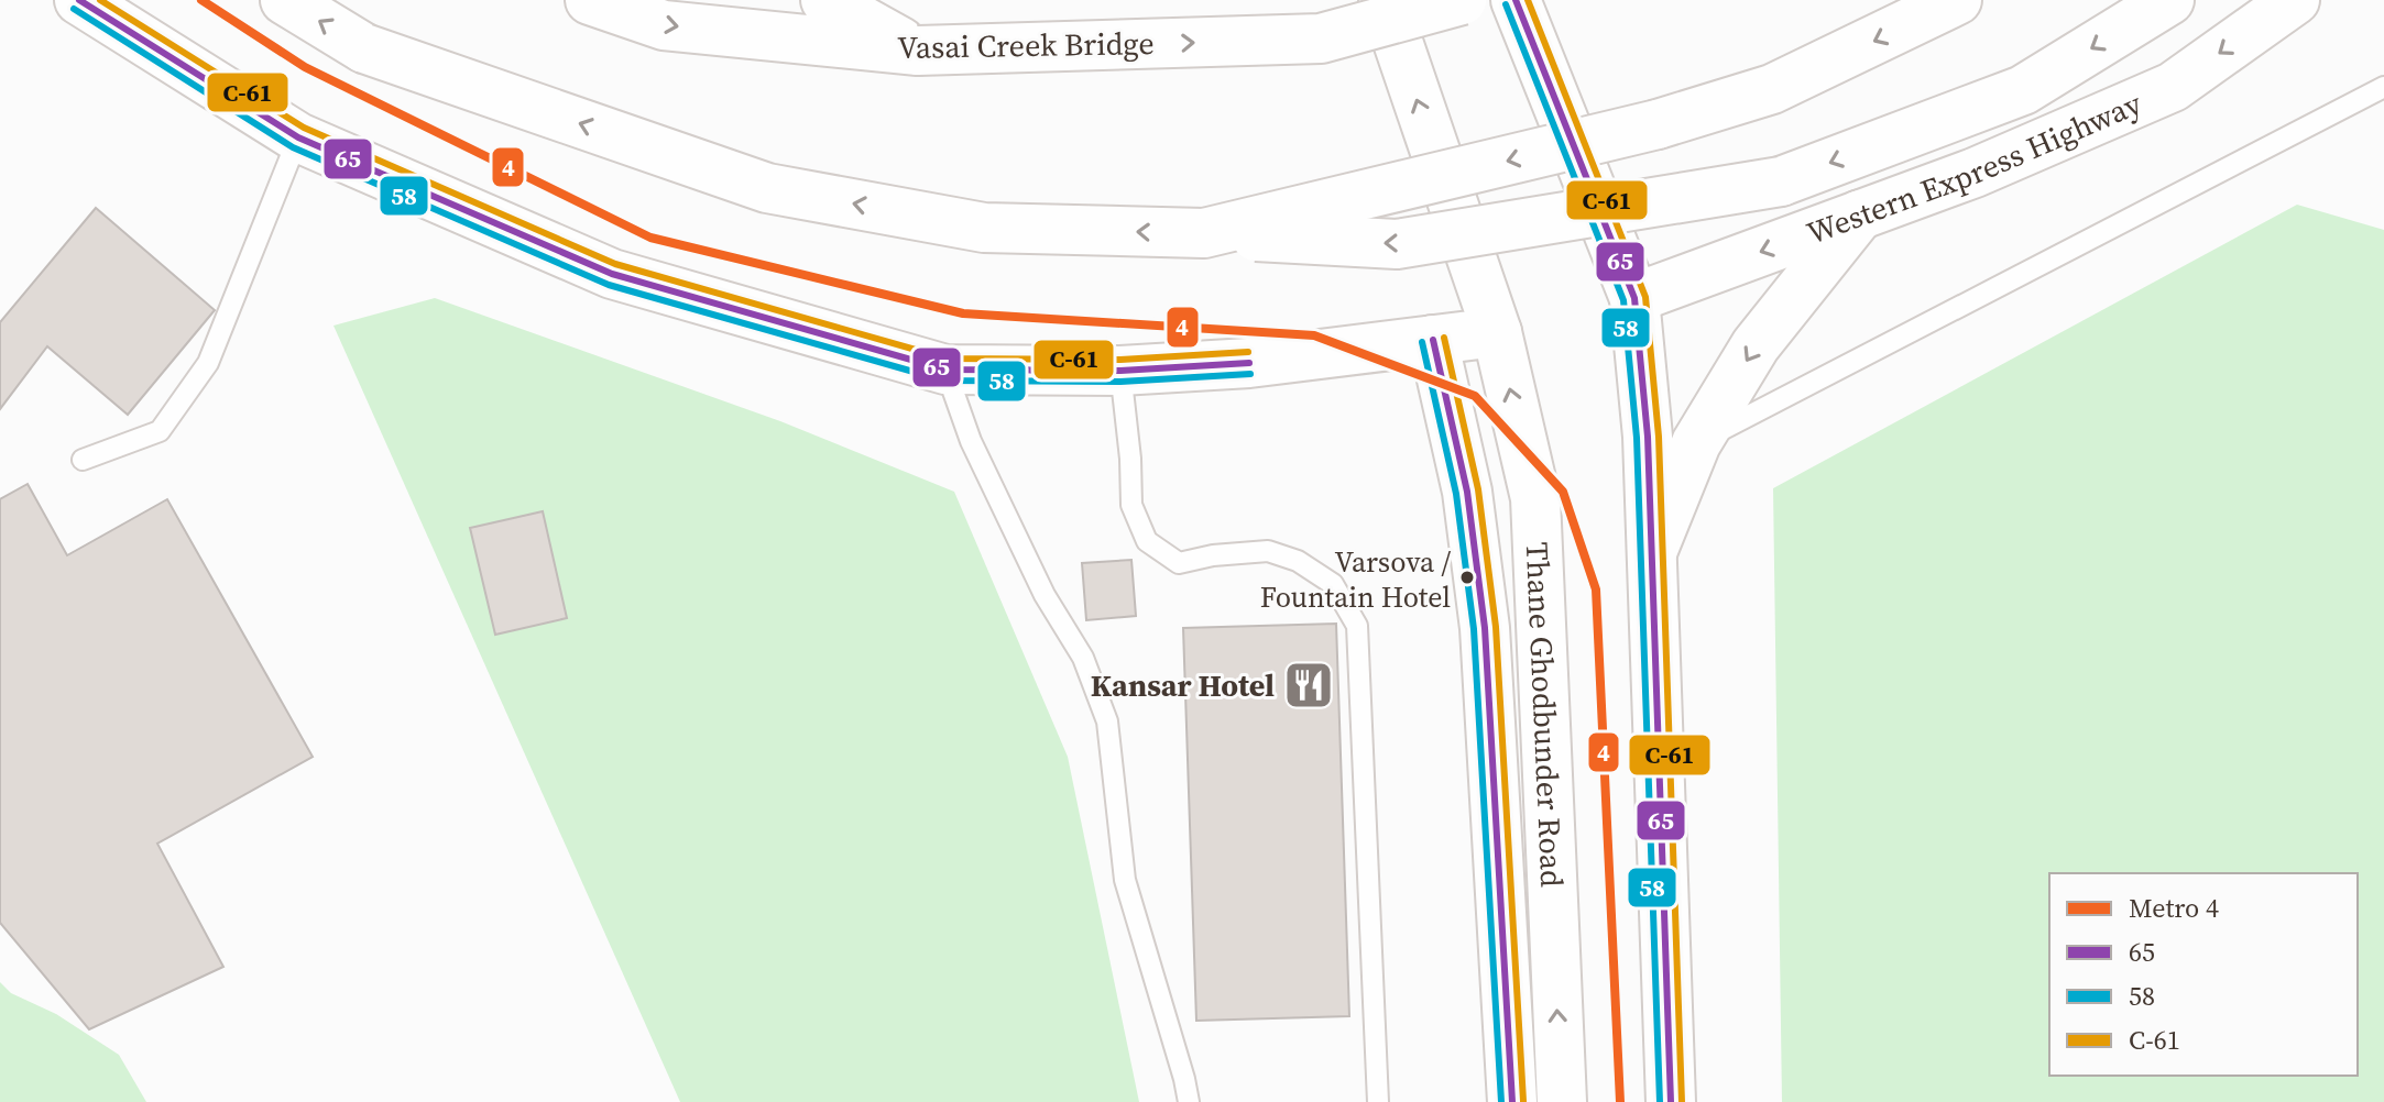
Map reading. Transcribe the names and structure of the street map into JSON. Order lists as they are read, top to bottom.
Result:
{
  "streets": {
    "main road": ["Vasai Creek Bridge", "Western Express Highway", "Thane Ghodbunder Road"]
  },
  "places": {
    "other": ["Varsova / Fountain Hotel"],
    "restaurant": ["Kansar Hotel"]
  },
  "lines": [
    "metro line 4",
    "transit line 65",
    "transit line C-61",
    "transit line 58"
  ],
  "legend": [
    "Metro 4",
    "65",
    "58",
    "C-61"
  ]
}
